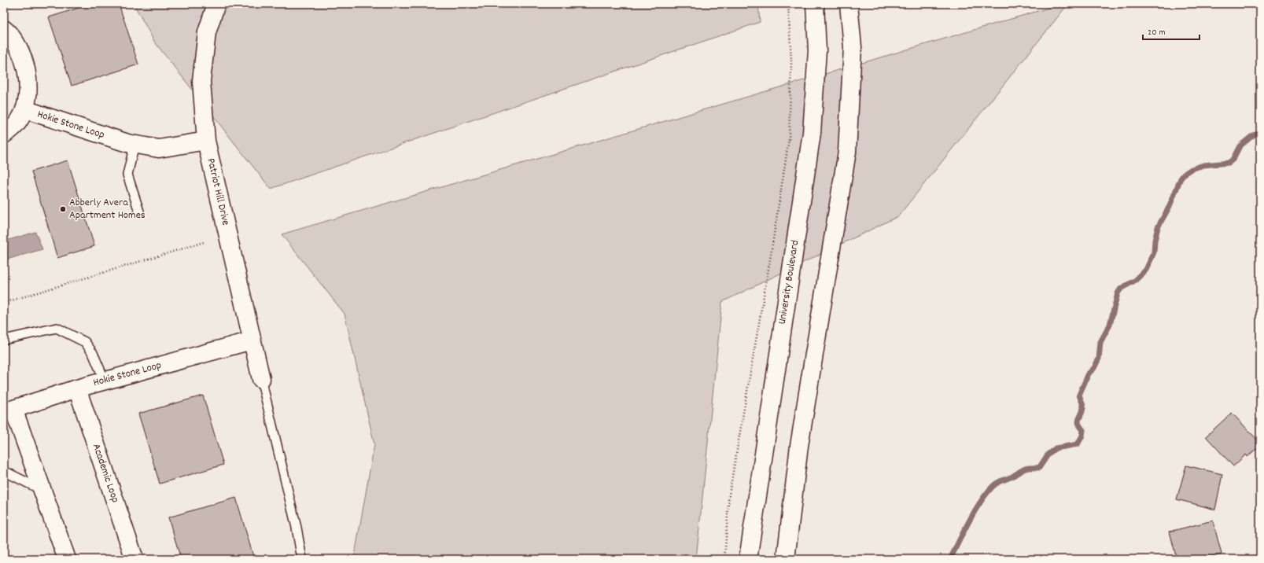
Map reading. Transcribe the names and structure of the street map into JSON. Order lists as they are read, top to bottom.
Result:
{
  "streets": {
    "street": [
      "Hokie Stone Loop",
      "Patriot Hill Drive",
      "University Boulevard",
      "Academic Loop"
    ]
  },
  "crossings": [
    ["Hokie Stone Loop", "Patriot Hill Drive"],
    ["Hokie Stone Loop", "Academic Loop"]
  ],
  "places": ["Abberly Avera Apartment Homes"],
  "scale_bar": "20 m"
}
